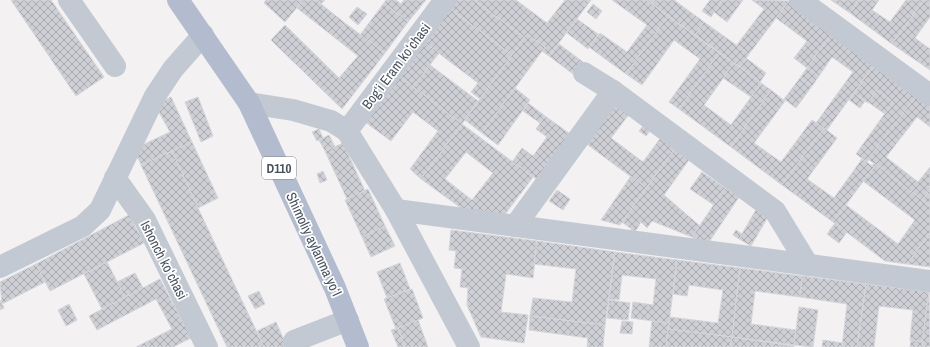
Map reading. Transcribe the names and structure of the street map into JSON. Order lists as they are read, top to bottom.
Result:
{
  "streets": {
    "main road": ["D110", "Shimoliy aylanma yoʻl"],
    "street": ["Bogʻi Eram koʻchasi", "Ishonch koʻchasi"]
  }
}
